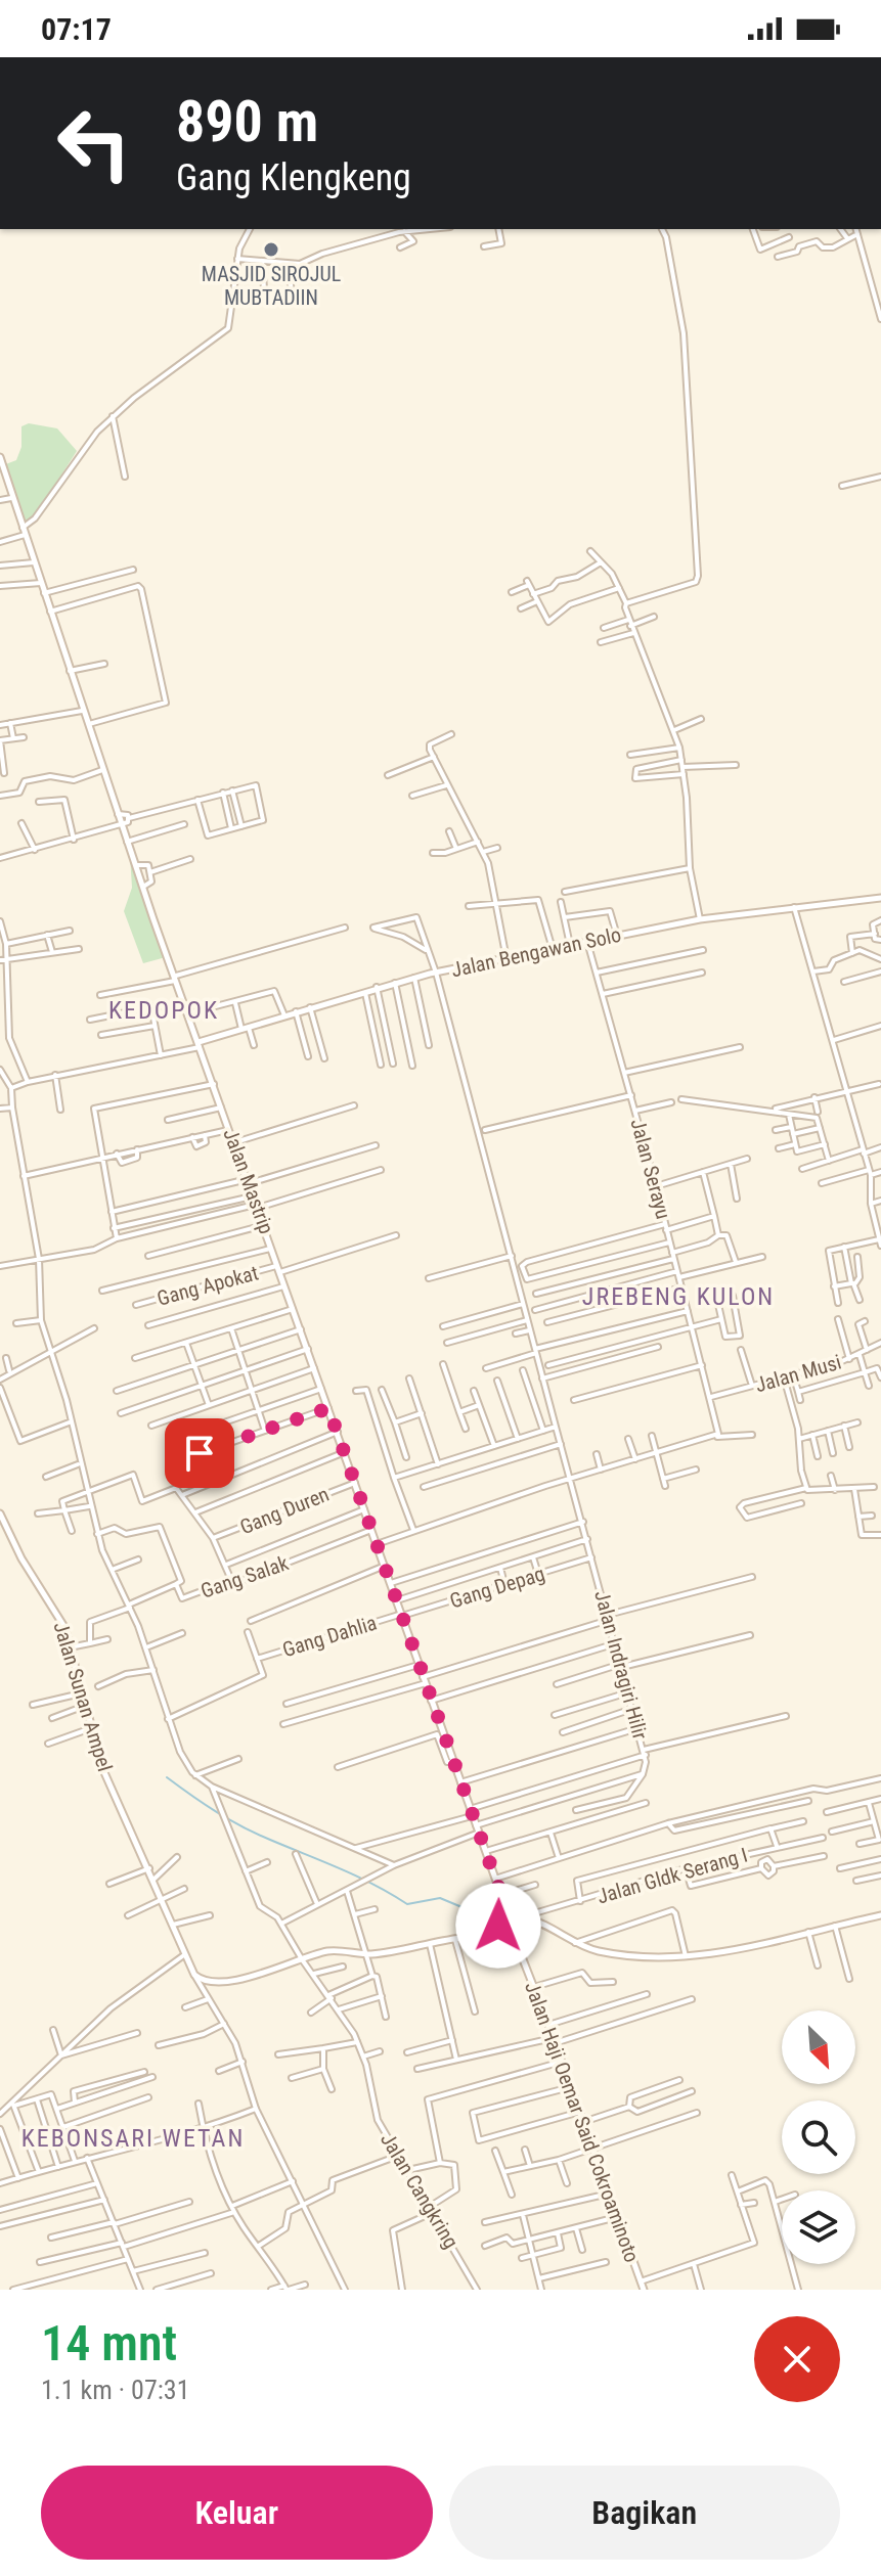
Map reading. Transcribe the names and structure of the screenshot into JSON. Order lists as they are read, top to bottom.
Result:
{
  "streets": {
    "main road": [
      "Jalan Bengawan Solo",
      "Jalan Mastrip",
      "Jalan Sunan Ampel",
      "Jalan Haji Oemar Said Cokroaminoto"
    ],
    "street": [
      "Jalan Serayu",
      "Gang Apokat",
      "Jalan Musi",
      "Gang Duren",
      "Gang Salak",
      "Gang Depag",
      "Gang Dahlia",
      "Jalan Indragiri Hilir",
      "Jalan Gldk Serang I",
      "Jalan Cangkring"
    ]
  },
  "crossings": [
    ["Jalan Bengawan Solo", "Jalan Serayu"],
    ["Jalan Bengawan Solo", "Jalan Mastrip"],
    ["Jalan Bengawan Solo", "Jalan Indragiri Hilir"],
    ["Jalan Serayu", "Jalan Musi"],
    ["Jalan Mastrip", "Gang Apokat"],
    ["Jalan Mastrip", "Gang Duren"],
    ["Jalan Mastrip", "Gang Salak"],
    ["Jalan Mastrip", "Gang Depag"],
    ["Jalan Mastrip", "Gang Dahlia"],
    ["Gang Salak", "Jalan Sunan Ampel"],
    ["Gang Depag", "Gang Dahlia"],
    ["Gang Depag", "Jalan Indragiri Hilir"]
  ],
  "districts": ["KEDOPOK", "JREBENG KULON", "KEBONSARI WETAN"],
  "places": ["MASJID SIROJUL MUBTADIIN"],
  "north": "bottom right",
  "page": {
    "status": "07:17",
    "turn": ["890 m", "Gang Klengkeng"],
    "heading": ["14 mnt", "1.1 km · 07:31"],
    "buttons": ["Keluar", "Bagikan"]
  }
}
